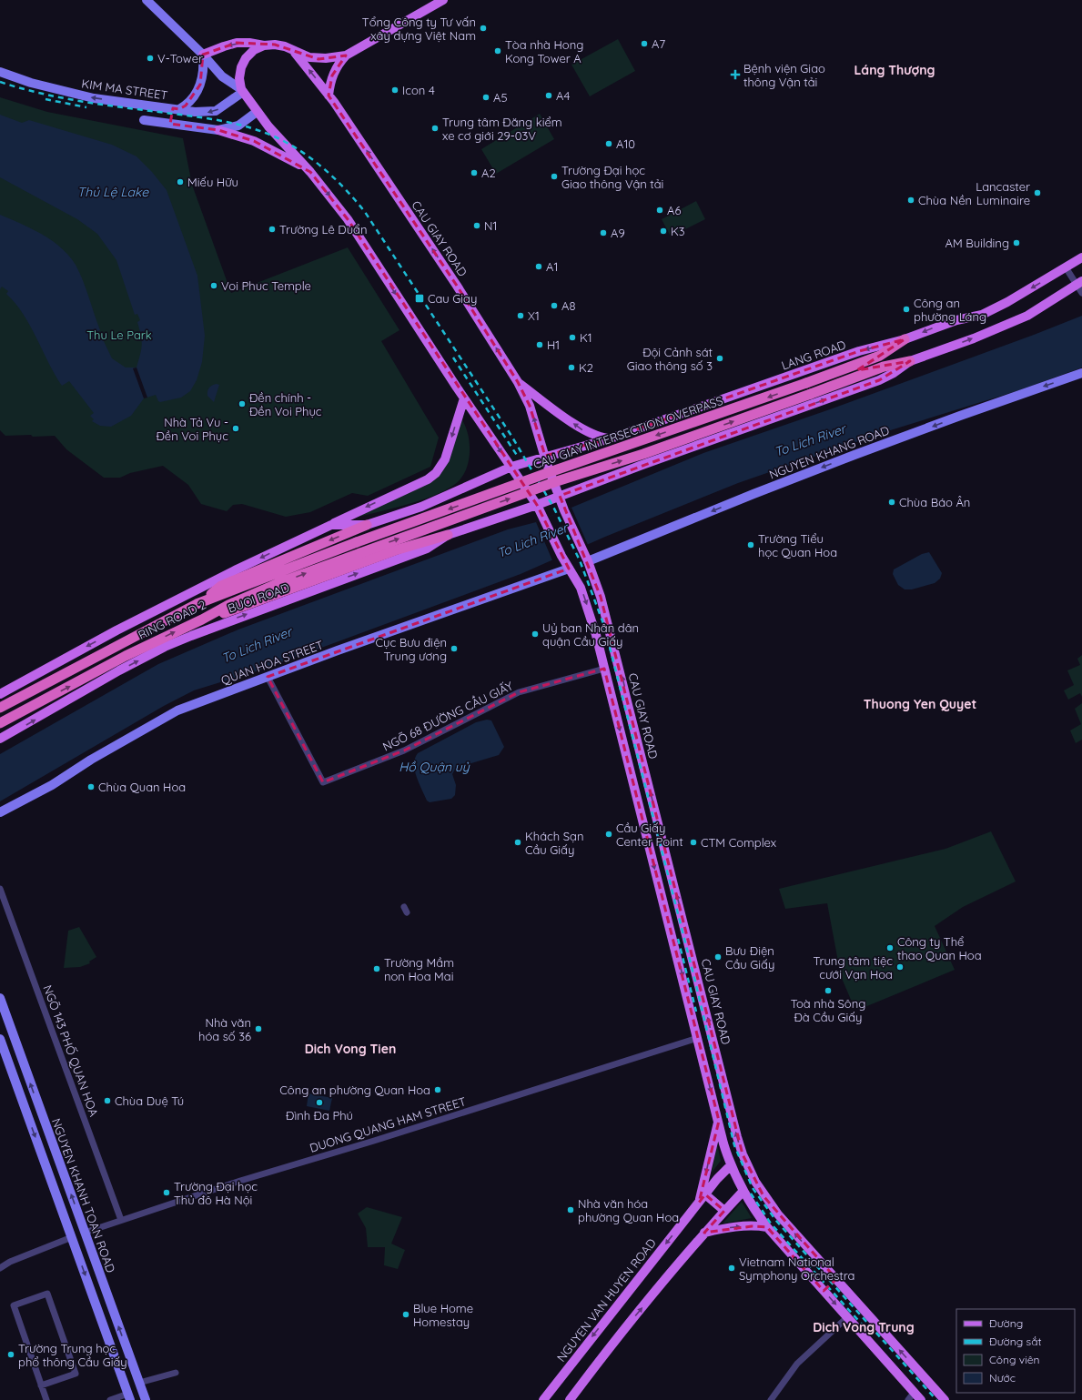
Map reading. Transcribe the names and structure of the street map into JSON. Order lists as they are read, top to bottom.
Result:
{
  "streets": {
    "highway": ["CAU GIAY INTERSECTION OVERPASS", "RING ROAD 2"],
    "main road": [
      "KIM MA STREET",
      "CAU GIAY ROAD",
      "LANG ROAD",
      "NGUYEN KHANG ROAD",
      "BUOI ROAD",
      "QUAN HOA STREET",
      "NGUYEN KHANH TOAN ROAD",
      "NGUYEN VAN HUYEN ROAD"
    ],
    "street": ["NGÕ 68 ĐƯỜNG CẦU GIẤY", "NGÕ 143 PHỐ QUAN HOA", "DUONG QUANG HAM STREET"]
  },
  "crossings": [
    ["CAU GIAY ROAD", "LANG ROAD"],
    ["CAU GIAY ROAD", "NGUYEN KHANG ROAD"],
    ["CAU GIAY ROAD", "BUOI ROAD"],
    ["LANG ROAD", "CAU GIAY INTERSECTION OVERPASS"],
    ["CAU GIAY INTERSECTION OVERPASS", "RING ROAD 2"],
    ["QUAN HOA STREET", "NGÕ 68 ĐƯỜNG CẦU GIẤY"],
    ["NGÕ 143 PHỐ QUAN HOA", "DUONG QUANG HAM STREET"],
    ["DUONG QUANG HAM STREET", "NGUYEN KHANH TOAN ROAD"]
  ],
  "districts": [
    "Láng Thượng",
    "Thuong Yen Quyet",
    "Dich Vong Tien",
    "Dich Vong Trung"
  ],
  "water": ["Thủ Lệ Lake", "To Lich River", "Hồ Quận uỷ"],
  "parks": ["Thu Le Park"],
  "places": {
    "other": [
      "Tổng Công ty Tư vấn xây dựng Việt Nam",
      "A7",
      "Tòa nhà Hong Kong Tower A",
      "V-Tower",
      "Icon 4",
      "A4",
      "A5",
      "Trung tâm Đăng kiểm xe cơ giới 29-03V",
      "A10",
      "A2",
      "Trường Đại học Giao thông Vận tải",
      "Miếu Hữu",
      "Lancaster Luminaire",
      "Chùa Nền",
      "A6",
      "N1",
      "Trường Lê Duẩn",
      "K3",
      "A9",
      "AM Building",
      "A1",
      "Voi Phuc Temple",
      "A8",
      "Công an phường Láng",
      "X1",
      "K1",
      "H1",
      "Đội Cảnh sát Giao thông số 3",
      "K2",
      "Đền chính - Đền Voi Phục",
      "Nhà Tả Vu - Đền Voi Phục",
      "Chùa Báo Ân",
      "Trường Tiểu học Quan Hoa",
      "Uỷ ban Nhân dân quận Cầu Giấy",
      "Cục Bưu điện Trung ương",
      "Chùa Quan Hoa",
      "Cầu Giấy Center Point",
      "Khách Sạn Cầu Giấy",
      "CTM Complex",
      "Công ty Thể thao Quan Hoa",
      "Bưu Điện Cầu Giấy",
      "Trung tâm tiệc cưới Vạn Hoa",
      "Trường Mầm non Hoa Mai",
      "Toà nhà Sông Đà Cầu Giấy",
      "Nhà văn hóa số 36",
      "Công an phường Quan Hoa",
      "Chùa Duệ Tú",
      "Đình Đa Phú",
      "Trường Đại học Thủ đô Hà Nội",
      "Nhà văn hóa phường Quan Hoa",
      "Vietnam National Symphony Orchestra",
      "Blue Home Homestay",
      "Trường Trung học phổ thông Cầu Giấy"
    ],
    "health": ["Bệnh viện Giao thông Vận tải"],
    "transit": ["Cau Giay"]
  },
  "legend": [
    "Đường",
    "Đường sắt",
    "Công viên",
    "Nước"
  ]
}
